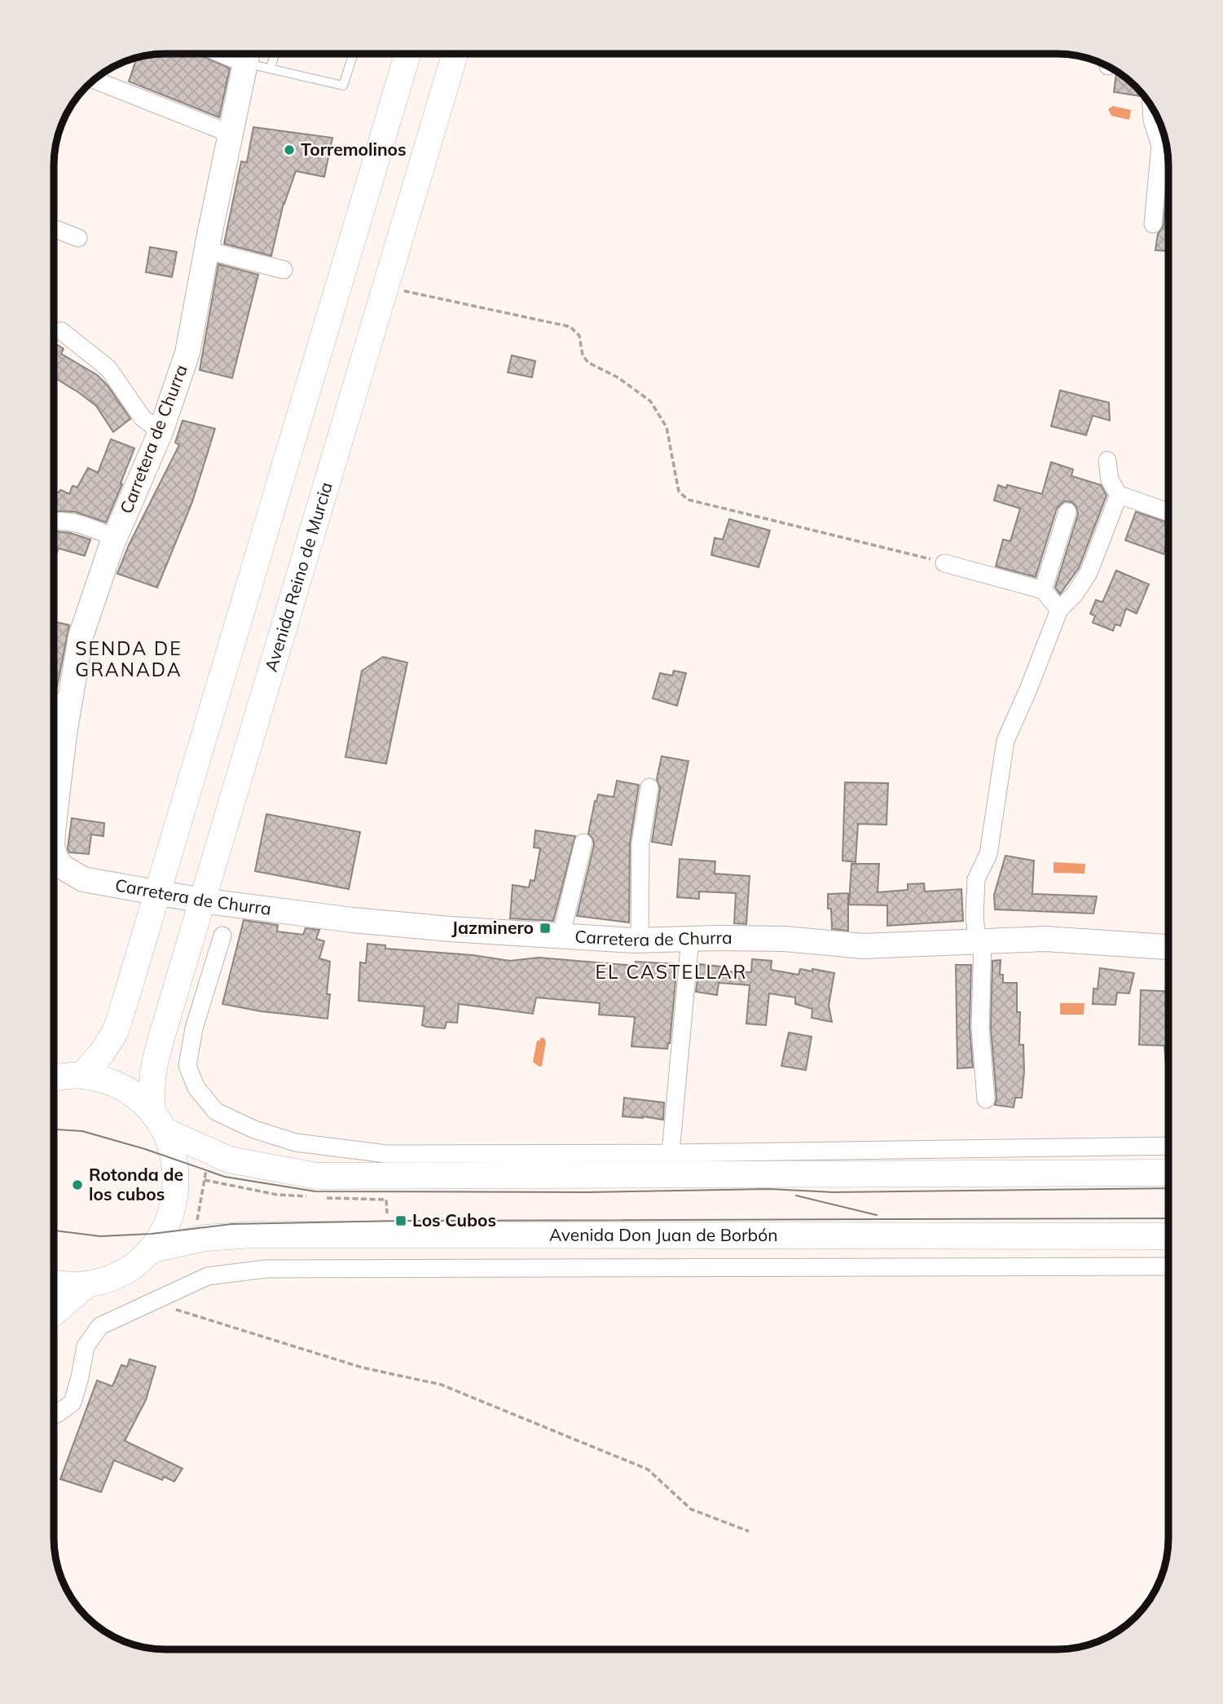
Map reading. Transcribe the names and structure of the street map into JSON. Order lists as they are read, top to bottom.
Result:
{
  "streets": {
    "main road": ["Avenida Reino de Murcia", "Avenida Don Juan de Borbón"],
    "street": ["Carretera de Churra"]
  },
  "crossings": [
    ["Carretera de Churra", "Avenida Reino de Murcia"],
    ["Avenida Reino de Murcia", "Avenida Don Juan de Borbón"]
  ],
  "districts": ["SENDA DE GRANADA", "EL CASTELLAR"],
  "places": {
    "other": ["Torremolinos", "Rotonda de los cubos"],
    "transit": ["Jazminero", "Los Cubos"]
  }
}
